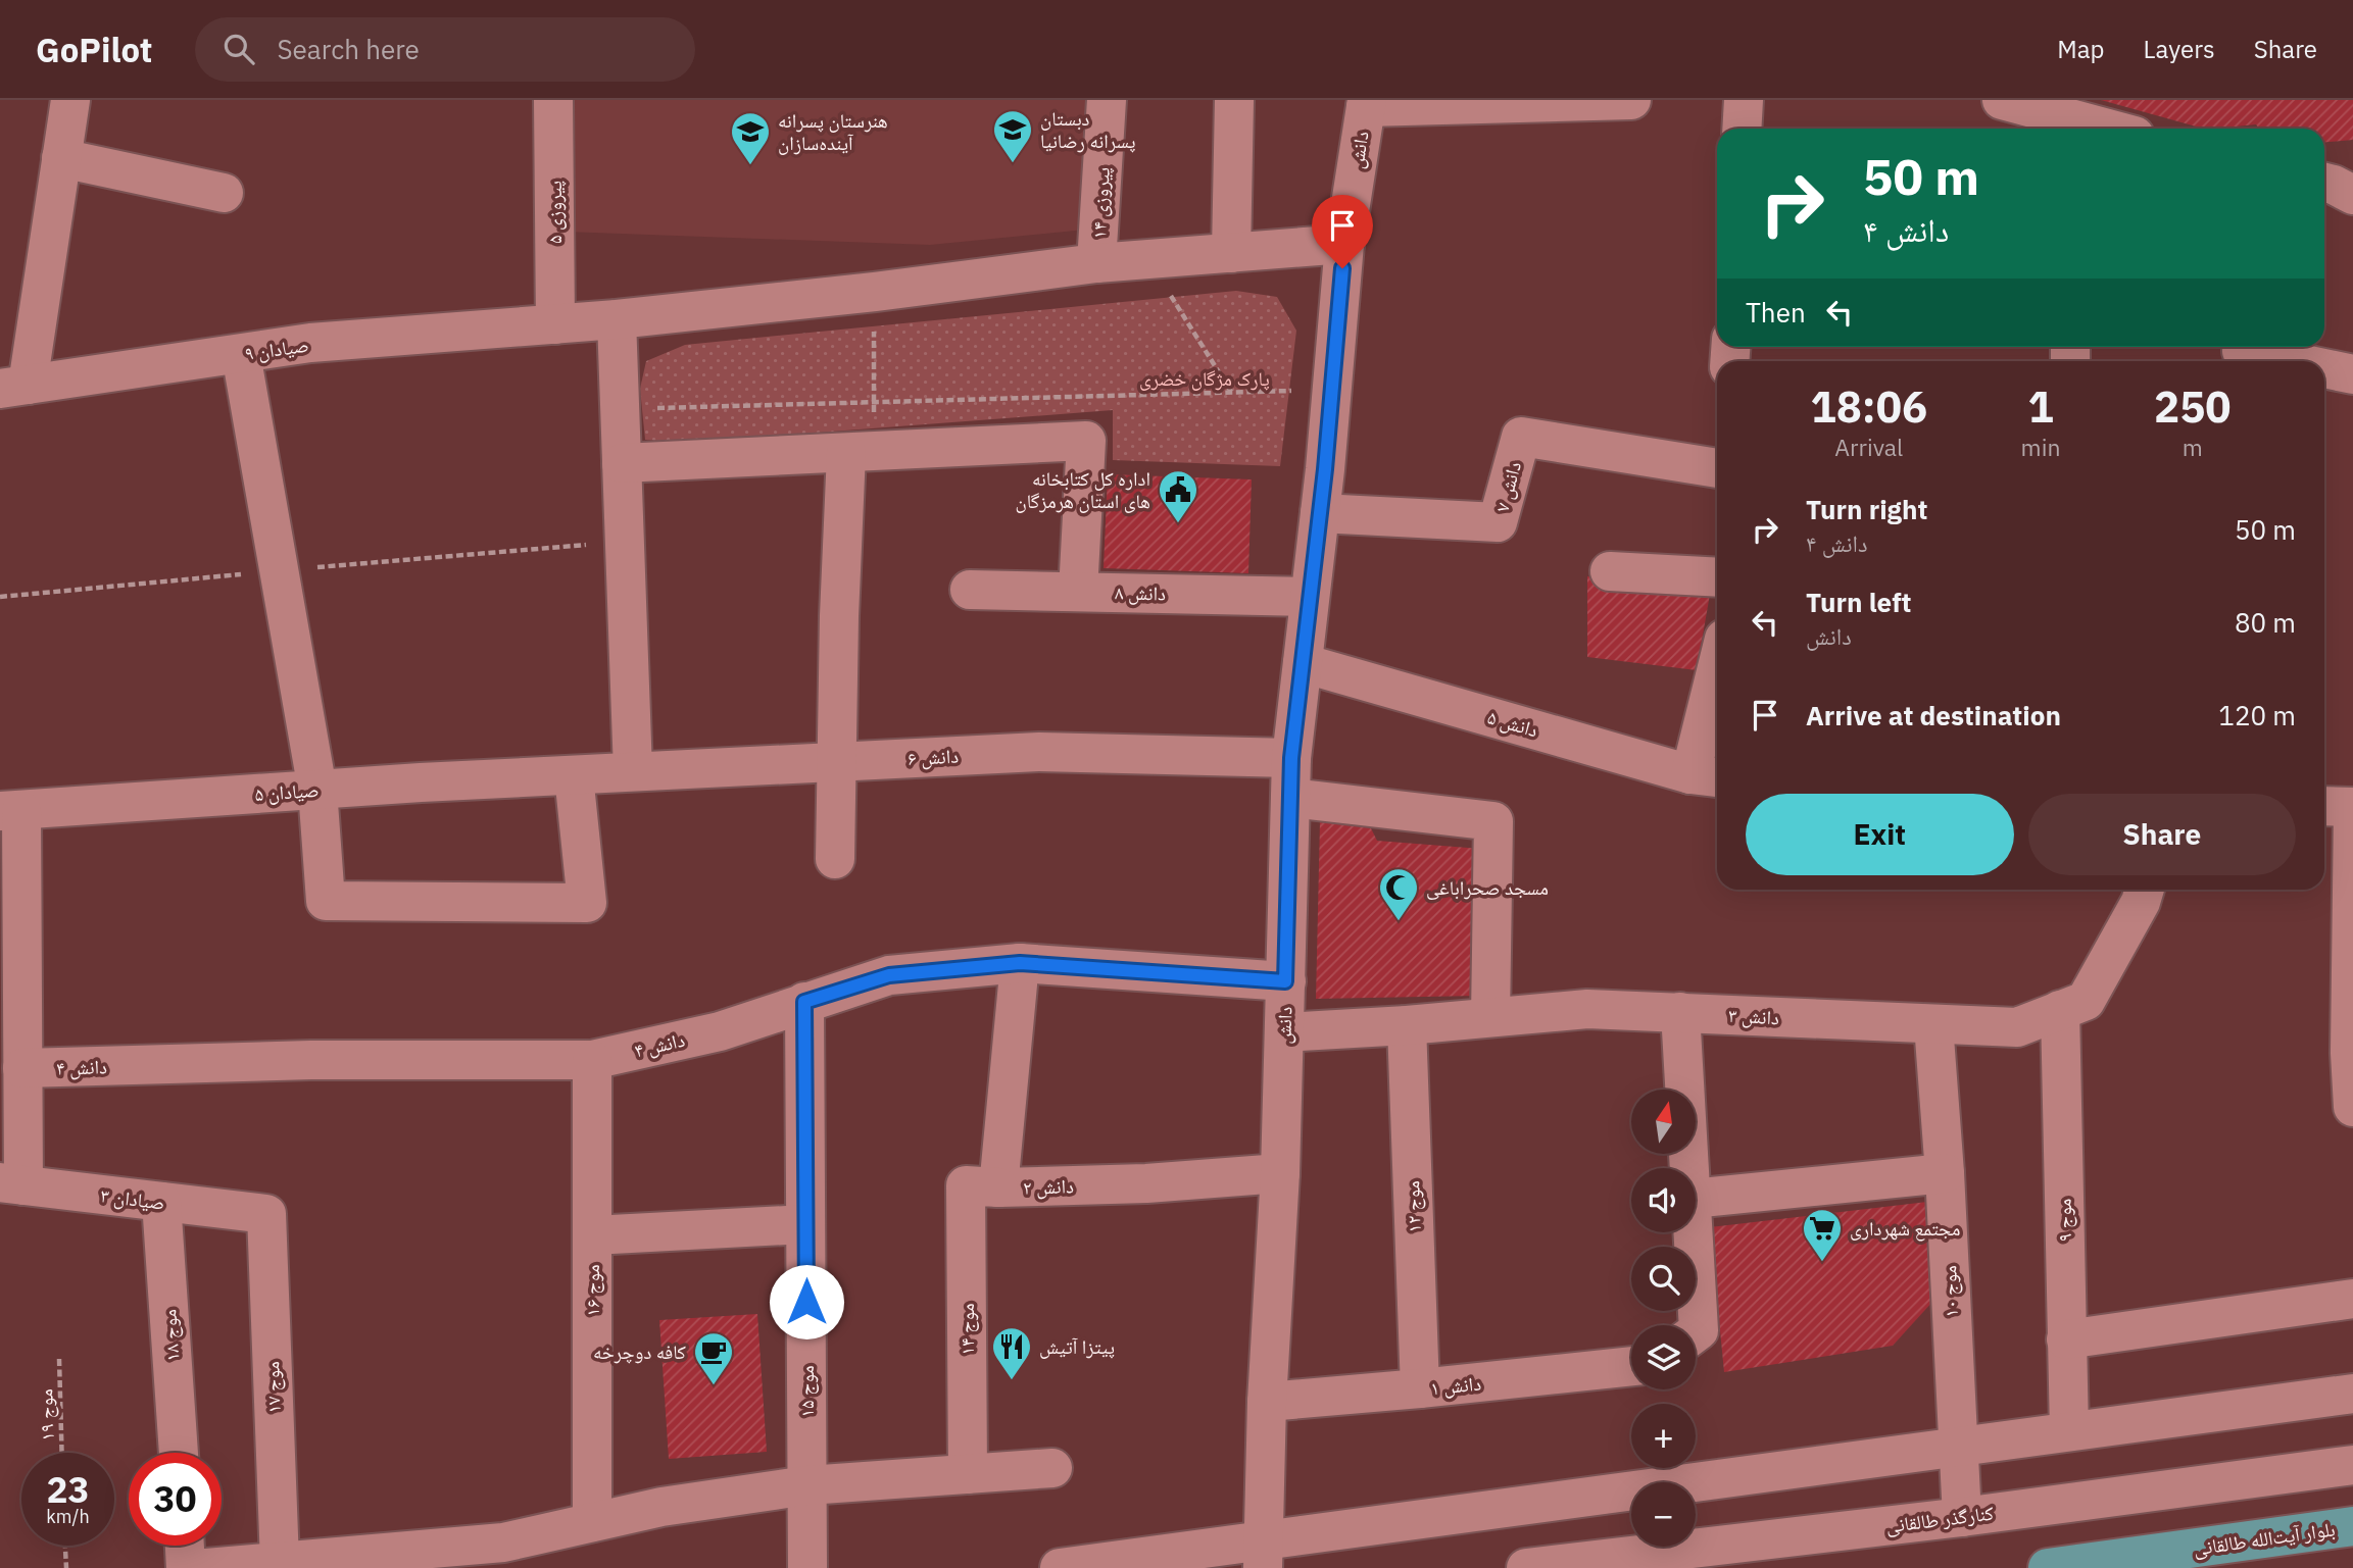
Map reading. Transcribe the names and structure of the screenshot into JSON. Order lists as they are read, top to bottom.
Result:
{
  "streets": {
    "main road": ["بلوار آیت‌الله طالقانی"],
    "street": [
      "دانش",
      "پیروزی ۱۴",
      "پیروزی ۵",
      "صیادان ۹",
      "دانش ۷",
      "دانش ۸",
      "دانش ۵",
      "دانش ۶",
      "صیادان ۵",
      "دانش ۳",
      "دانش ۴",
      "دانش ۲",
      "صیادان ۳",
      "موج ۱۲",
      "موج ۹",
      "موج ۱۶",
      "موج ۱۰",
      "موج ۱۴",
      "موج ۱۸",
      "دانش ۱",
      "موج ۱۷",
      "موج ۱۵",
      "کنارگذر طالقانی"
    ],
    "path": ["موج ۱۹"]
  },
  "crossings": [
    ["دانش", "صیادان ۹"],
    ["دانش", "دانش ۷"],
    ["دانش", "دانش ۸"],
    ["دانش", "دانش ۵"],
    ["دانش", "دانش ۶"],
    ["دانش", "دانش ۳"],
    ["دانش", "دانش ۴"],
    ["دانش", "دانش ۲"],
    ["دانش", "دانش ۱"],
    ["پیروزی ۱۴", "صیادان ۹"],
    ["پیروزی ۵", "صیادان ۹"],
    ["دانش ۶", "صیادان ۵"],
    ["دانش ۳", "موج ۱۲"],
    ["دانش ۳", "موج ۹"],
    ["دانش ۳", "موج ۱۰"],
    ["دانش ۴", "دانش ۲"],
    ["دانش ۴", "موج ۱۶"],
    ["دانش ۴", "موج ۱۵"],
    ["دانش ۲", "موج ۱۴"],
    ["صیادان ۳", "موج ۱۸"],
    ["صیادان ۳", "موج ۱۷"],
    ["موج ۱۲", "دانش ۱"],
    ["موج ۱۰", "کنارگذر طالقانی"]
  ],
  "parks": ["پارک مژگان خضری"],
  "places": {
    "school or university": ["دبستان پسرانه رضانیا", "هنرستان پسرانه آینده‌سازان"],
    "public building": ["اداره کل کتابخانه های استان هرمزگان"],
    "mosque": ["مسجد صحراباغی"],
    "supermarket": ["مجتمع شهرداری"],
    "restaurant": ["پیتزا آتیش"],
    "cafe": ["کافه دوچرخه"]
  },
  "north": "top",
  "page": {
    "header": "GoPilot",
    "search": "Search here",
    "nav": ["Map", "Layers", "Share"],
    "turn": ["50 m", "دانش ۴"],
    "then": "Then",
    "eta": [
      "18:06",
      "Arrival",
      "1",
      "min",
      "250",
      "m"
    ],
    "list": [
      {
        "name": "Turn right",
        "note": "دانش ۴",
        "value": "50 m"
      },
      {
        "name": "Turn left",
        "note": "دانش",
        "value": "80 m"
      },
      {
        "name": "Arrive at destination",
        "value": "120 m"
      }
    ],
    "buttons": ["Exit", "Share"],
    "map_buttons": ["+", "−"],
    "speed": "23 km/h",
    "limit": "30"
  }
}
